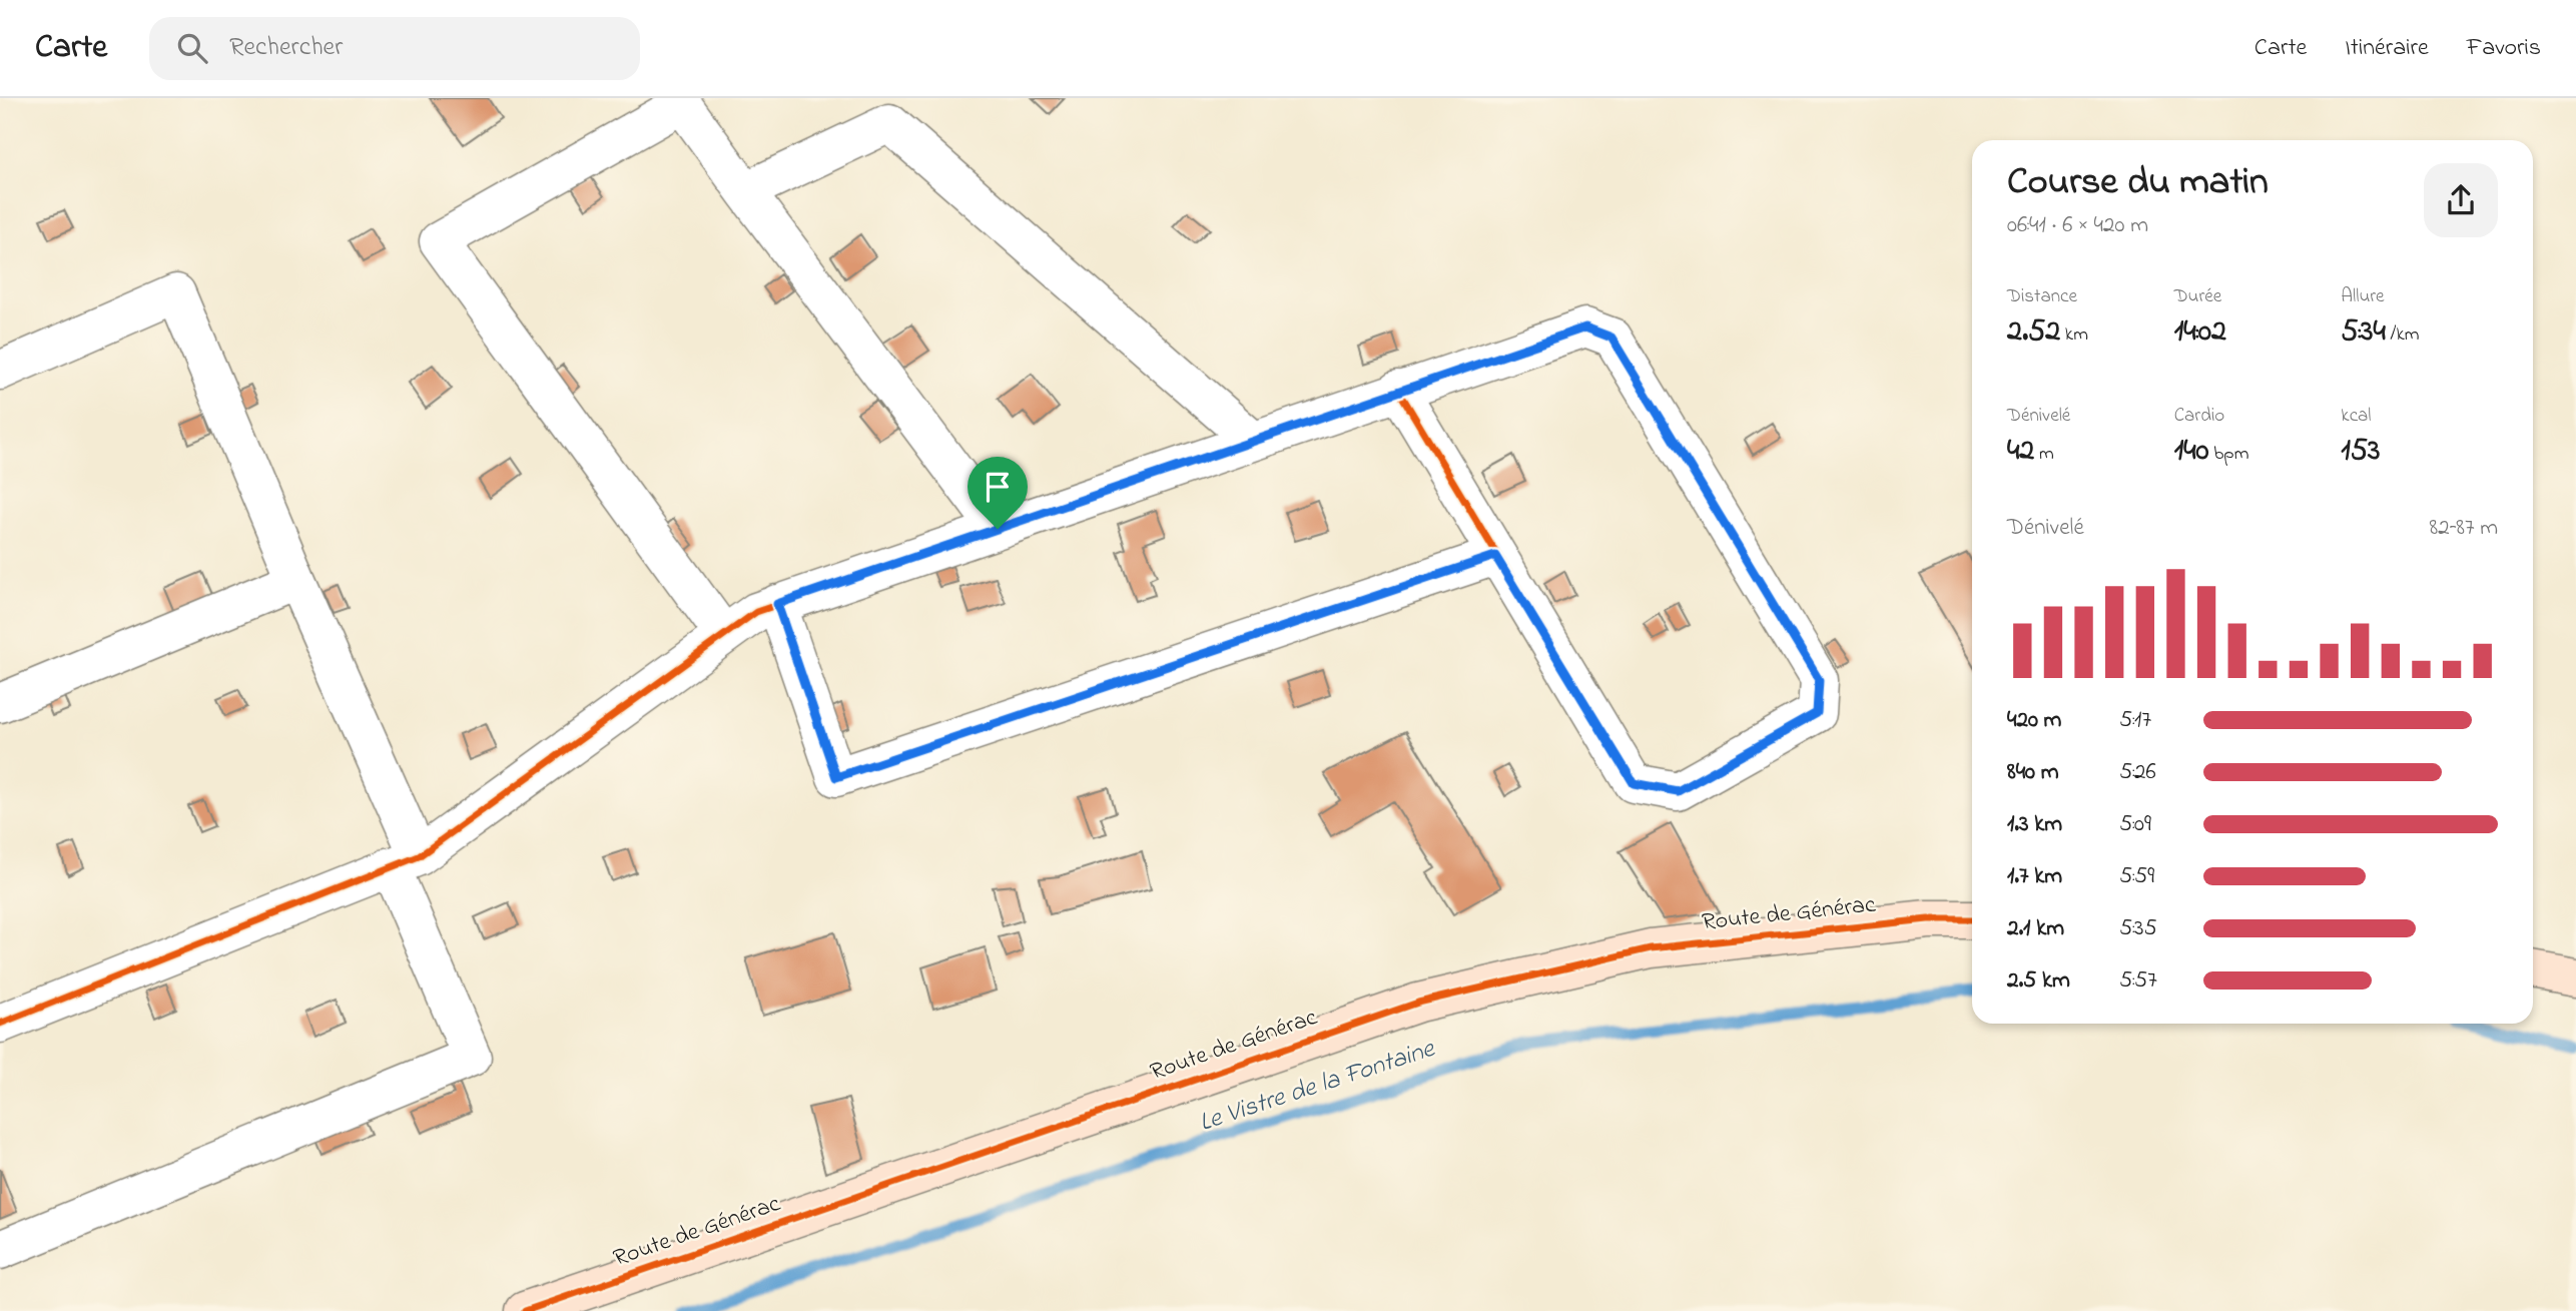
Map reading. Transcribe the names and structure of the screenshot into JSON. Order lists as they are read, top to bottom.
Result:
{
  "streets": {
    "street": ["Route de Générac"]
  },
  "water": ["Le Vistre de la Fontaine"],
  "page": {
    "header": "Carte",
    "search": "Rechercher",
    "nav": ["Carte", "Itinéraire", "Favoris"],
    "heading": ["Course du matin", "06:41 · 6 × 420 m"],
    "stats": [
      ["Distance", "2.52 km"],
      ["Durée", "14:02"],
      ["Allure", "5:34 /km"],
      ["Dénivelé", "42 m"],
      ["Cardio", "140 bpm"],
      ["kcal", "153"]
    ],
    "chart": ["Dénivelé", "82–87 m"],
    "list": [
      {
        "name": "420 m",
        "note": "5:17"
      },
      {
        "name": "840 m",
        "note": "5:26"
      },
      {
        "name": "1.3 km",
        "note": "5:09"
      },
      {
        "name": "1.7 km",
        "note": "5:59"
      },
      {
        "name": "2.1 km",
        "note": "5:35"
      },
      {
        "name": "2.5 km",
        "note": "5:57"
      }
    ]
  }
}
